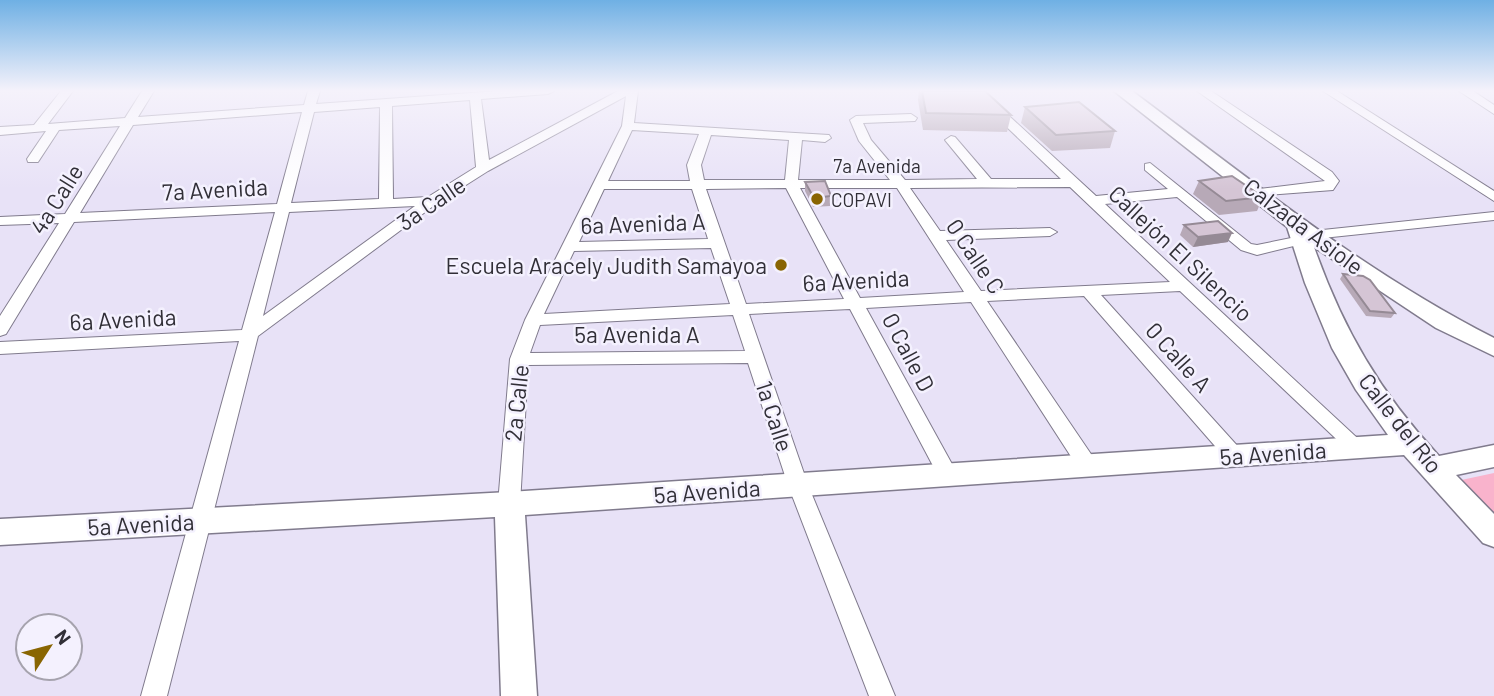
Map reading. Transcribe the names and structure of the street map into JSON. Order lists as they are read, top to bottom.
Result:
{
  "streets": {
    "main road": [
      "Calzada Asiole",
      "2a Calle",
      "Calle del Río",
      "5a Avenida"
    ],
    "street": [
      "7a Avenida",
      "4a Calle",
      "3a Calle",
      "6a Avenida A",
      "Callejón El Silencio",
      "0 Calle C",
      "6a Avenida",
      "5a Avenida A",
      "0 Calle D",
      "0 Calle A",
      "1a Calle"
    ]
  },
  "crossings": [
    ["7a Avenida", "4a Calle"],
    ["7a Avenida", "3a Calle"],
    ["7a Avenida", "Callejón El Silencio"],
    ["7a Avenida", "0 Calle C"],
    ["7a Avenida", "0 Calle D"],
    ["7a Avenida", "2a Calle"],
    ["7a Avenida", "1a Calle"],
    ["3a Calle", "6a Avenida"],
    ["6a Avenida A", "2a Calle"],
    ["6a Avenida A", "1a Calle"],
    ["Calzada Asiole", "Calle del Río"],
    ["Callejón El Silencio", "6a Avenida"],
    ["Callejón El Silencio", "5a Avenida"],
    ["0 Calle C", "6a Avenida"],
    ["0 Calle C", "5a Avenida"],
    ["6a Avenida", "0 Calle D"],
    ["6a Avenida", "0 Calle A"],
    ["6a Avenida", "2a Calle"],
    ["6a Avenida", "1a Calle"],
    ["5a Avenida A", "2a Calle"],
    ["5a Avenida A", "1a Calle"],
    ["0 Calle D", "5a Avenida"],
    ["0 Calle A", "5a Avenida"],
    ["2a Calle", "5a Avenida"],
    ["1a Calle", "5a Avenida"],
    ["Calle del Río", "5a Avenida"]
  ],
  "places": ["COPAVI", "Escuela Aracely Judith Samayoa"],
  "north": "top right"
}
